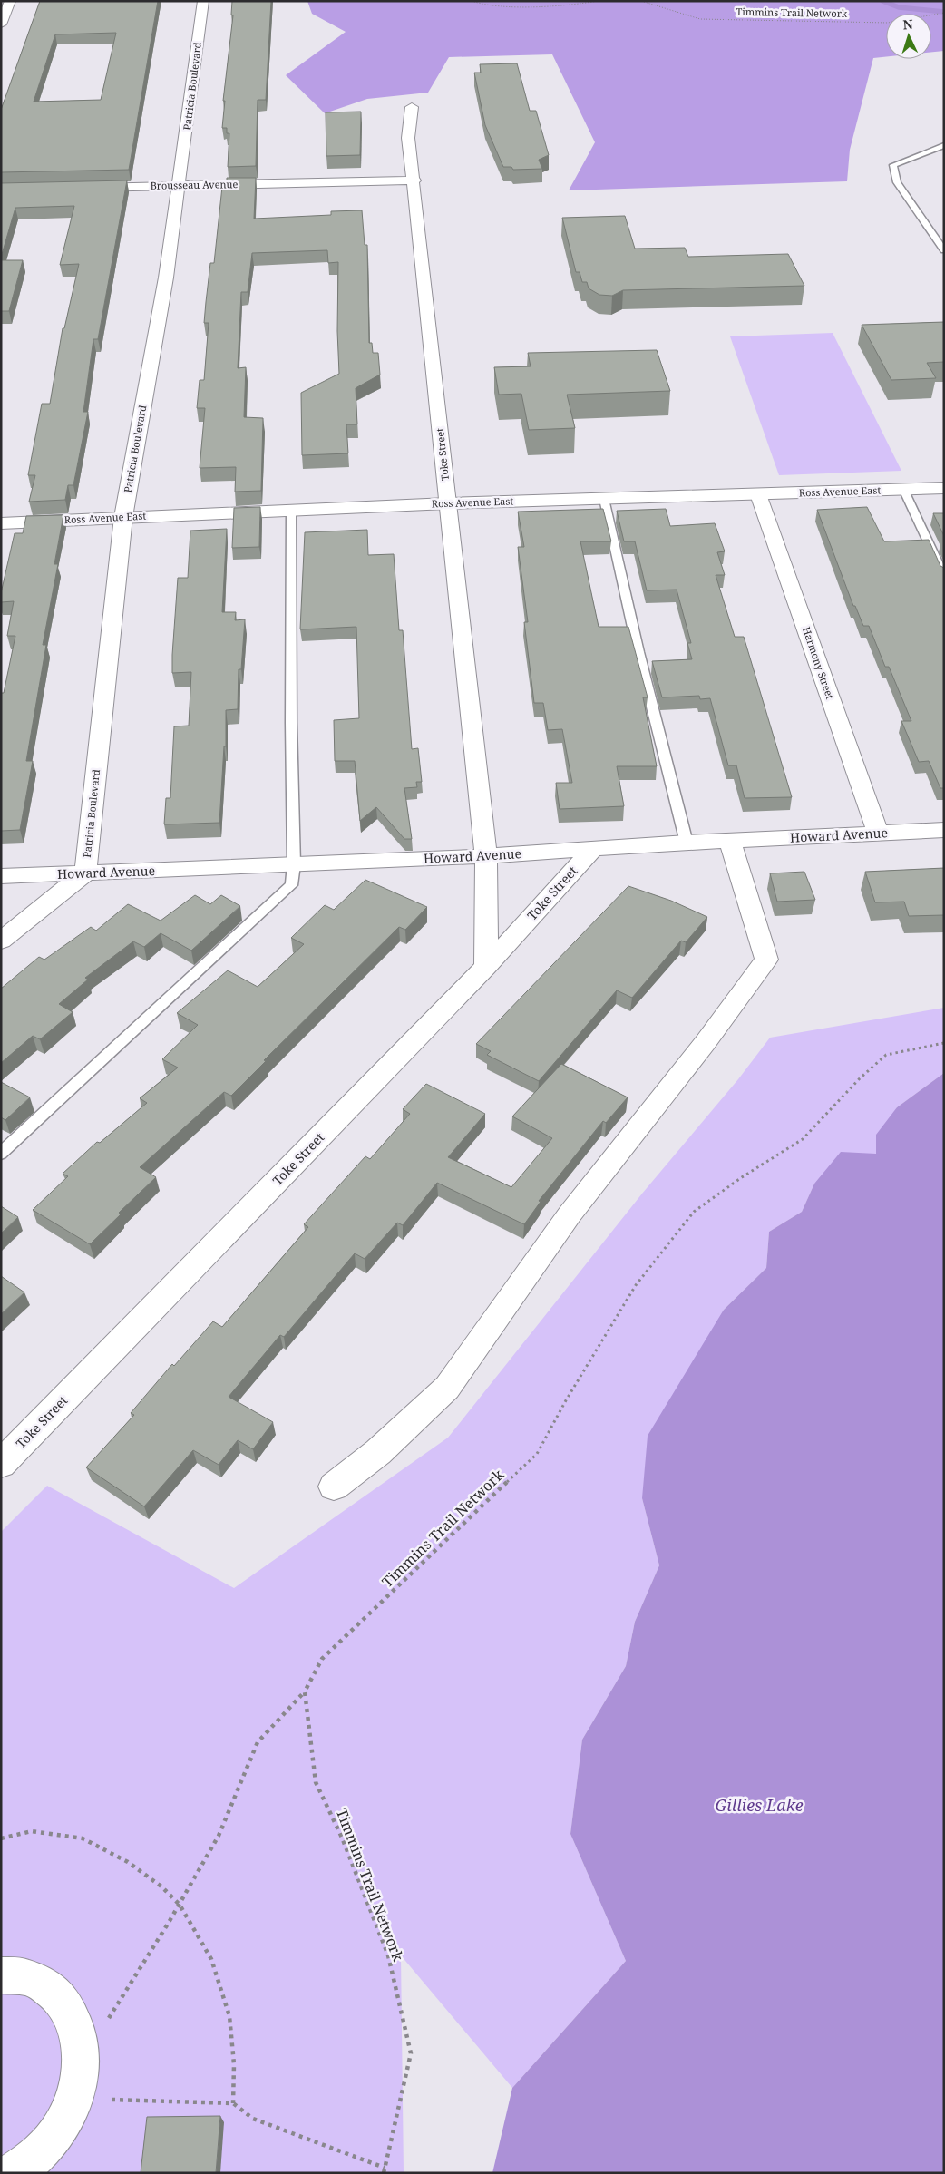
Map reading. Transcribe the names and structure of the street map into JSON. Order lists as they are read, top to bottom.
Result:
{
  "streets": {
    "street": [
      "Patricia Boulevard",
      "Brousseau Avenue",
      "Toke Street",
      "Ross Avenue East",
      "Harmony Street",
      "Howard Avenue"
    ],
    "path": ["Timmins Trail Network"]
  },
  "crossings": [
    ["Patricia Boulevard", "Brousseau Avenue"],
    ["Patricia Boulevard", "Ross Avenue East"],
    ["Patricia Boulevard", "Howard Avenue"],
    ["Brousseau Avenue", "Toke Street"],
    ["Toke Street", "Ross Avenue East"],
    ["Toke Street", "Howard Avenue"],
    ["Ross Avenue East", "Harmony Street"],
    ["Harmony Street", "Howard Avenue"]
  ],
  "water": ["Gillies Lake"],
  "north": "top"
}
